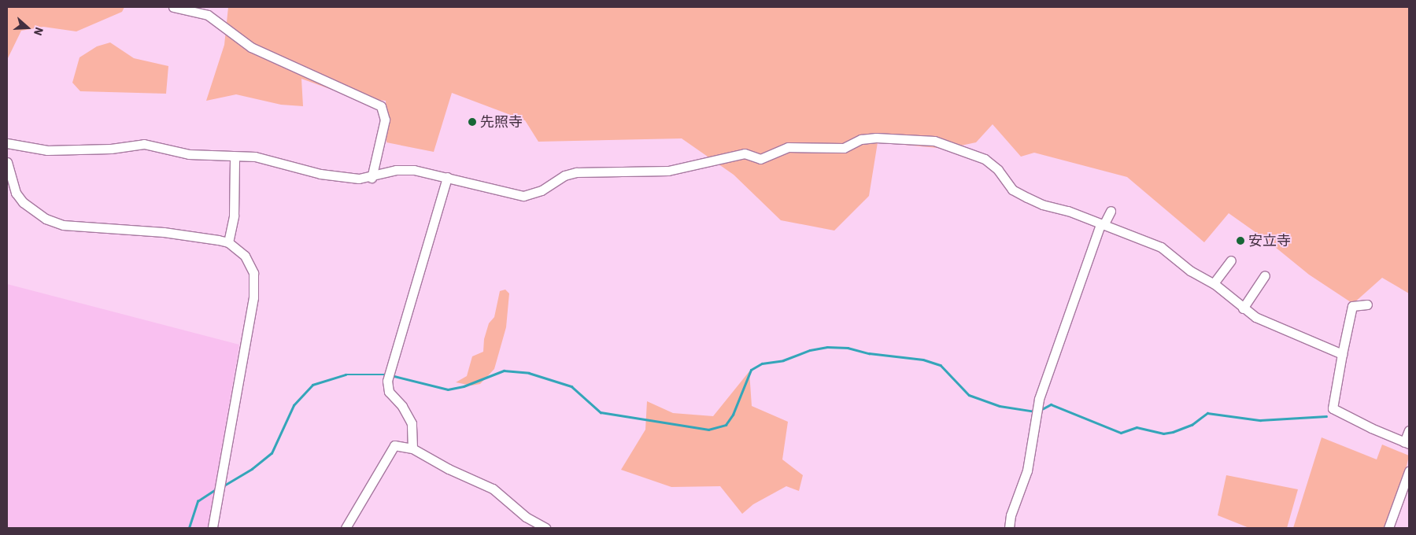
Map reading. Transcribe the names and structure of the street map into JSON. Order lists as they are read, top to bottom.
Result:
{
  "places": ["先照寺", "安立寺"],
  "north": "right"
}
